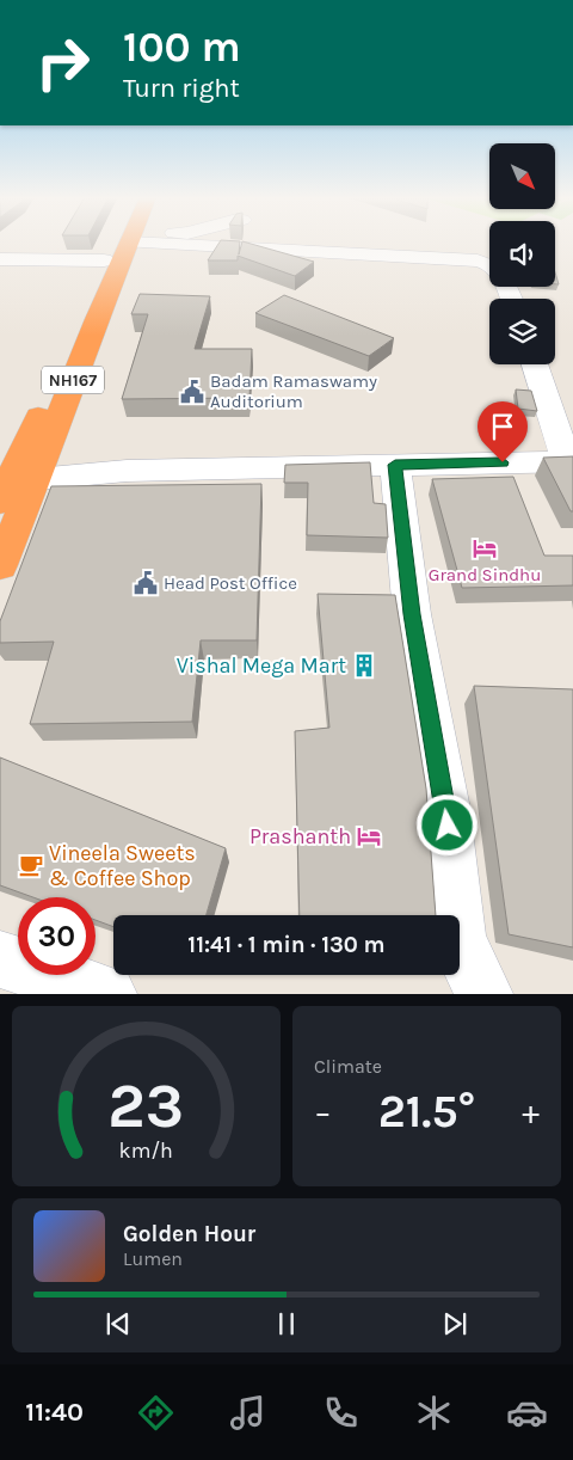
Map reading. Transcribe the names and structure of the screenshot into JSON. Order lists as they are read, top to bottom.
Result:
{
  "streets": {
    "highway": ["NH167"]
  },
  "places": {
    "public building": ["Badam Ramaswamy Auditorium", "Head Post Office"],
    "hotel": ["Grand Sindhu", "Prashanth"],
    "building": ["Vishal Mega Mart"],
    "cafe": ["Vineela Sweets & Coffee Shop"]
  },
  "north": "bottom right",
  "page": {
    "turn": ["100 m", "Turn right"],
    "limit": "30",
    "trip": "11:41 · 1 min · 130 m",
    "tile": "Climate",
    "heat": ["−", "21.5°", "+"],
    "song": ["Golden Hour", "Lumen"],
    "tabs": "11:40",
    "gauge": ["23", "km/h"]
  }
}
